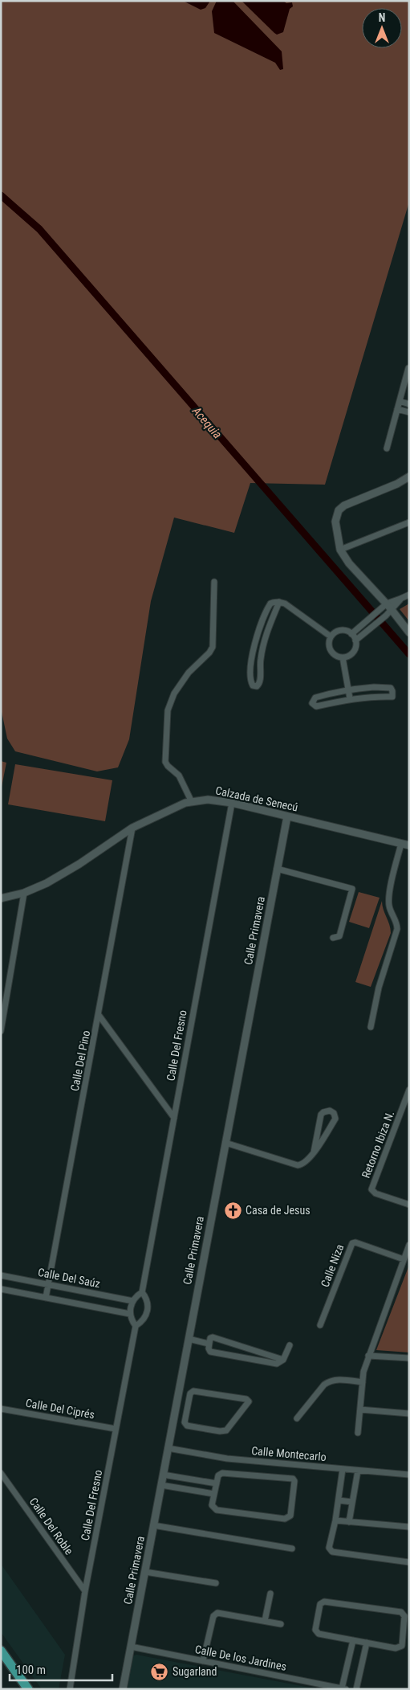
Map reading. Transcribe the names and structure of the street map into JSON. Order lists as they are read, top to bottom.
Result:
{
  "streets": {
    "street": [
      "Calzada de Senecú",
      "Calle Primavera",
      "Calle Del Fresno",
      "Calle Del Pino",
      "Retorno Ibiza N.",
      "Calle Niza",
      "Calle Del Saúz",
      "Calle Del Ciprés",
      "Calle Montecarlo",
      "Calle Del Roble",
      "Calle De los Jardines"
    ]
  },
  "crossings": [
    ["Calzada de Senecú", "Calle Primavera"],
    ["Calzada de Senecú", "Calle Del Fresno"],
    ["Calzada de Senecú", "Calle Del Pino"],
    ["Calle Primavera", "Calle Montecarlo"],
    ["Calle Primavera", "Calle De los Jardines"],
    ["Calle Del Fresno", "Calle Del Ciprés"],
    ["Calle Del Fresno", "Calle Del Roble"],
    ["Calle Del Pino", "Calle Del Saúz"]
  ],
  "water": ["Acequia"],
  "places": {
    "church": ["Casa de Jesus"],
    "supermarket": ["Sugarland"]
  },
  "scale_bar": "100 m",
  "north": "top"
}
